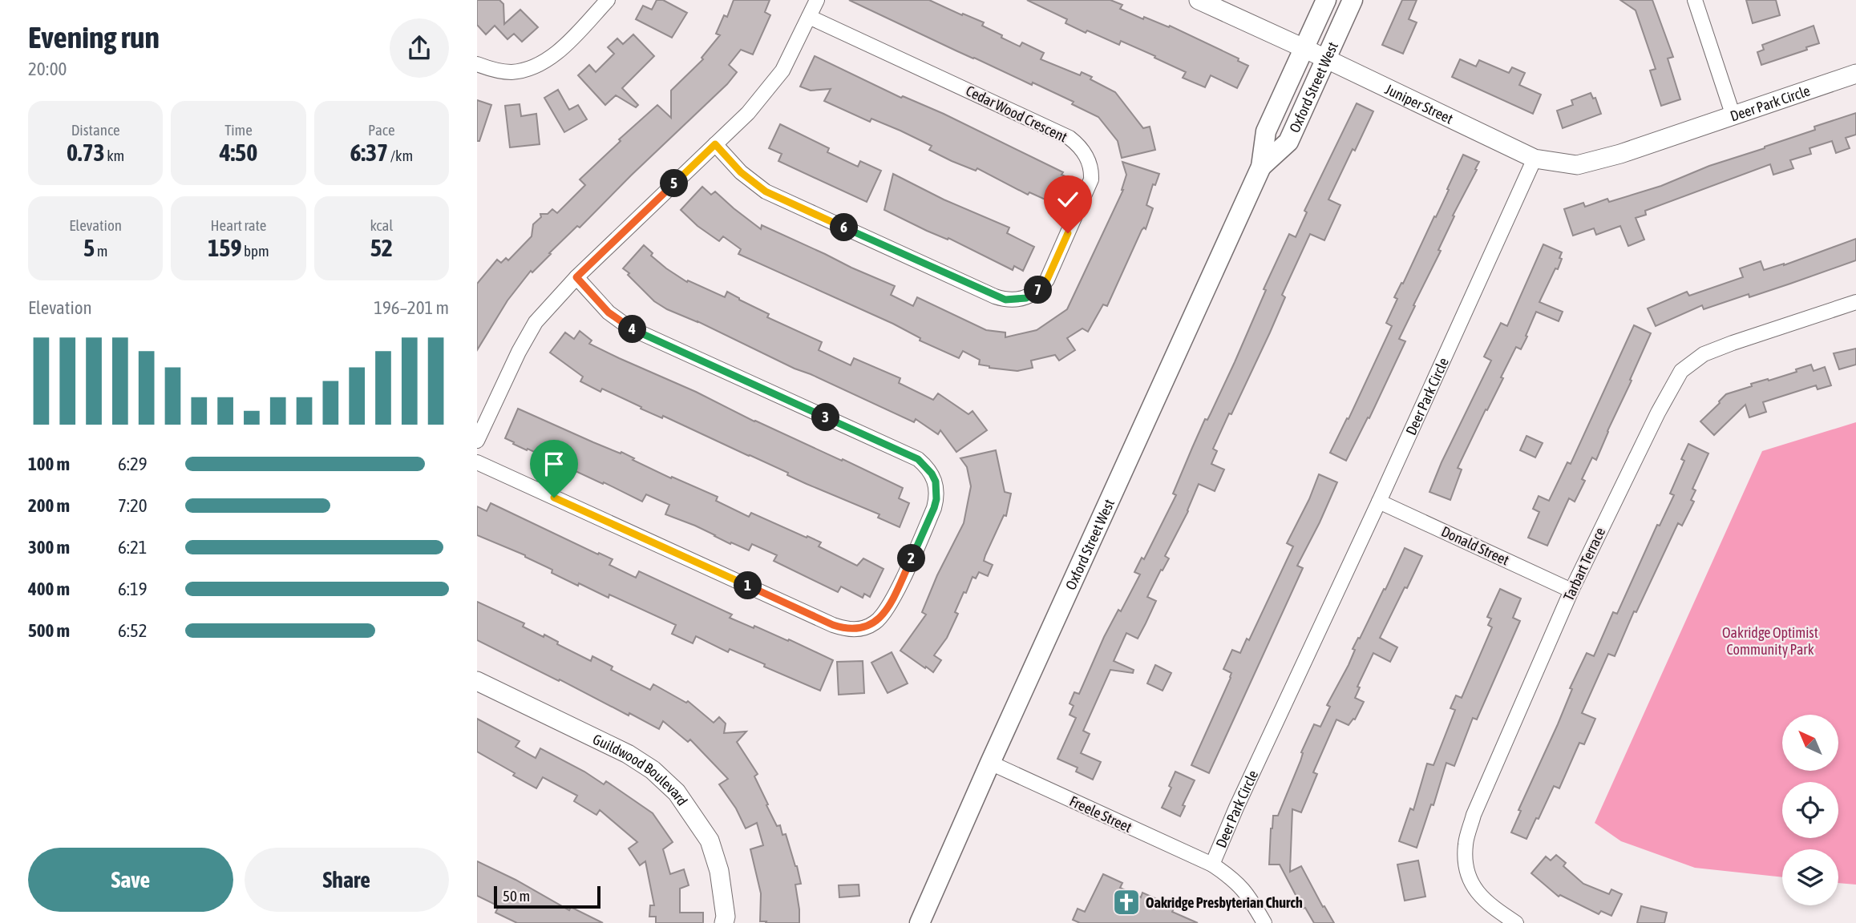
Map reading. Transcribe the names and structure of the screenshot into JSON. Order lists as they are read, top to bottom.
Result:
{
  "streets": {
    "main road": ["Oxford Street West"],
    "street": [
      "Juniper Street",
      "Deer Park Circle",
      "Cedar Wood Crescent",
      "Donald Street",
      "Tarbart Terrace",
      "Guildwood Boulevard",
      "Freele Street"
    ]
  },
  "crossings": [
    ["Oxford Street West", "Juniper Street"],
    ["Oxford Street West", "Freele Street"],
    ["Juniper Street", "Deer Park Circle"],
    ["Deer Park Circle", "Donald Street"],
    ["Deer Park Circle", "Freele Street"],
    ["Donald Street", "Tarbart Terrace"]
  ],
  "parks": ["Oakridge Optimist Community Park"],
  "places": {
    "church": ["Oakridge Presbyterian Church"]
  },
  "scale_bar": "50 m",
  "north": "top left",
  "page": {
    "heading": ["Evening run", "20:00"],
    "stats": [
      ["Distance", "0.73 km"],
      ["Time", "4:50"],
      ["Pace", "6:37 /km"],
      ["Elevation", "5 m"],
      ["Heart rate", "159 bpm"],
      ["kcal", "52"]
    ],
    "pins": [
      "5",
      "6",
      "7",
      "4",
      "3",
      "2",
      "1"
    ],
    "chart": ["Elevation", "196–201 m"],
    "list": [
      {
        "name": "100 m",
        "note": "6:29"
      },
      {
        "name": "200 m",
        "note": "7:20"
      },
      {
        "name": "300 m",
        "note": "6:21"
      },
      {
        "name": "400 m",
        "note": "6:19"
      },
      {
        "name": "500 m",
        "note": "6:52"
      }
    ],
    "buttons": ["Save", "Share"],
    "scale": "50 m"
  }
}
